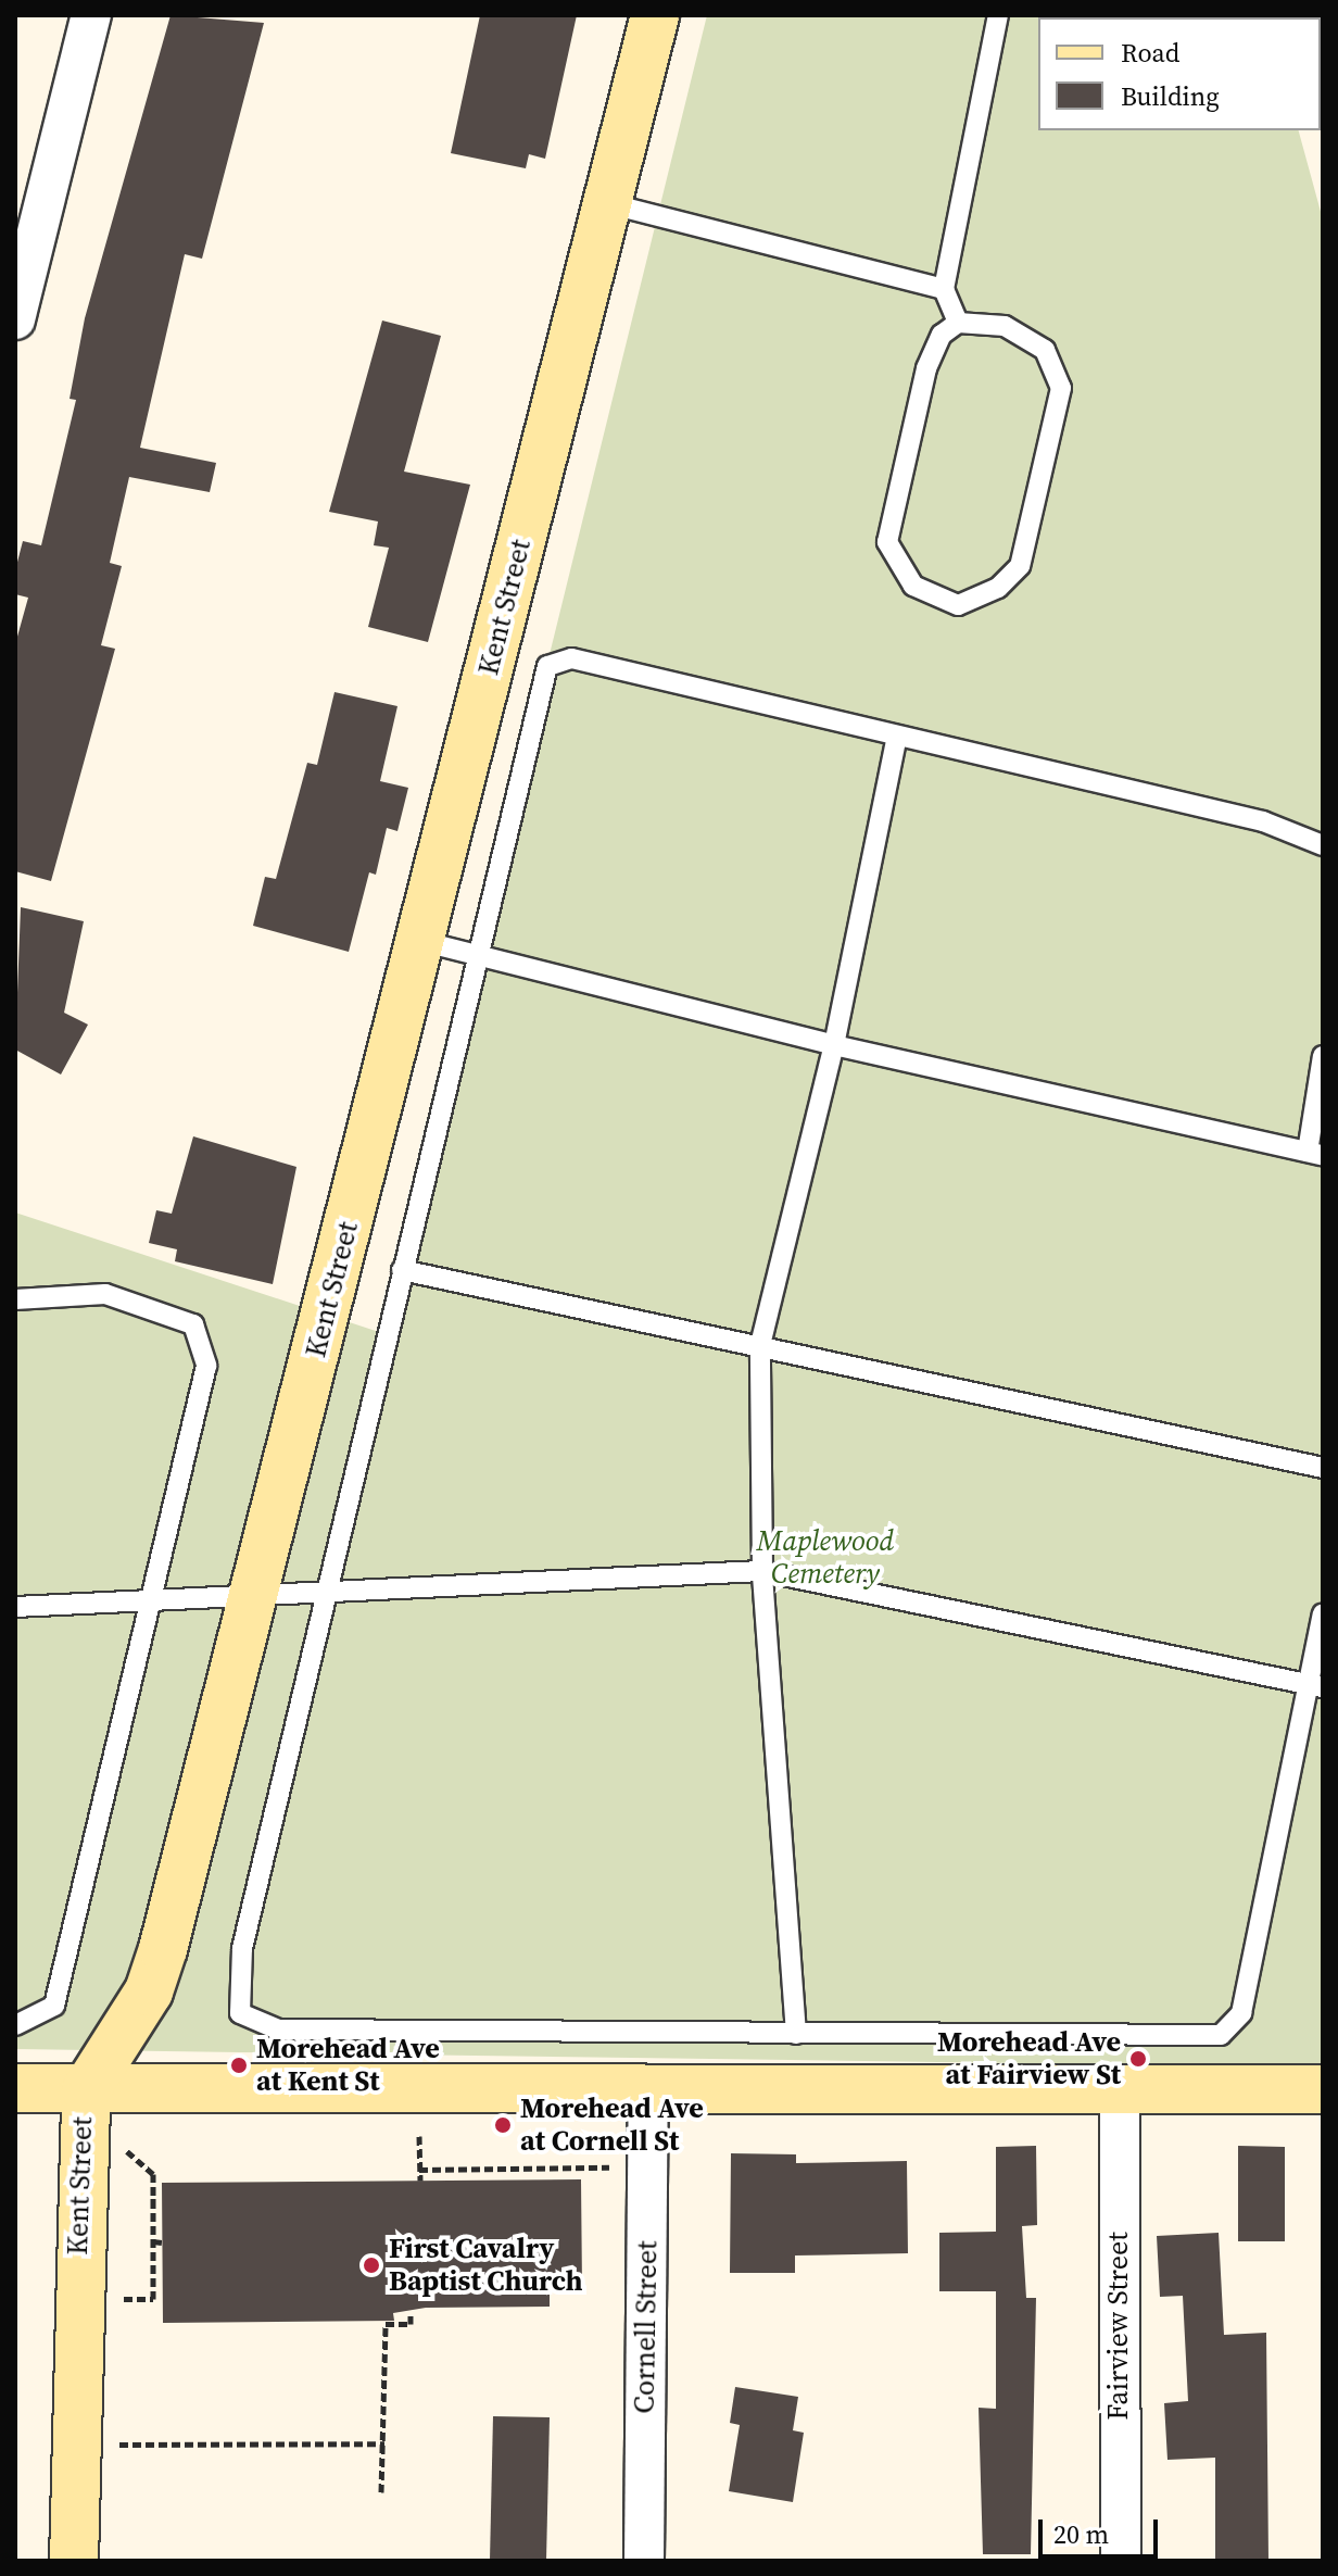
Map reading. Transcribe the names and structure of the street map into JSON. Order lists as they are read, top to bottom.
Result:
{
  "streets": {
    "street": ["Kent Street", "Fairview Street", "Cornell Street"]
  },
  "parks": ["Maplewood Cemetery"],
  "places": [
    "Morehead Ave at Fairview St",
    "Morehead Ave at Kent St",
    "Morehead Ave at Cornell St",
    "First Cavalry Baptist Church"
  ],
  "legend": ["Road", "Building"],
  "scale_bar": "20 m"
}
